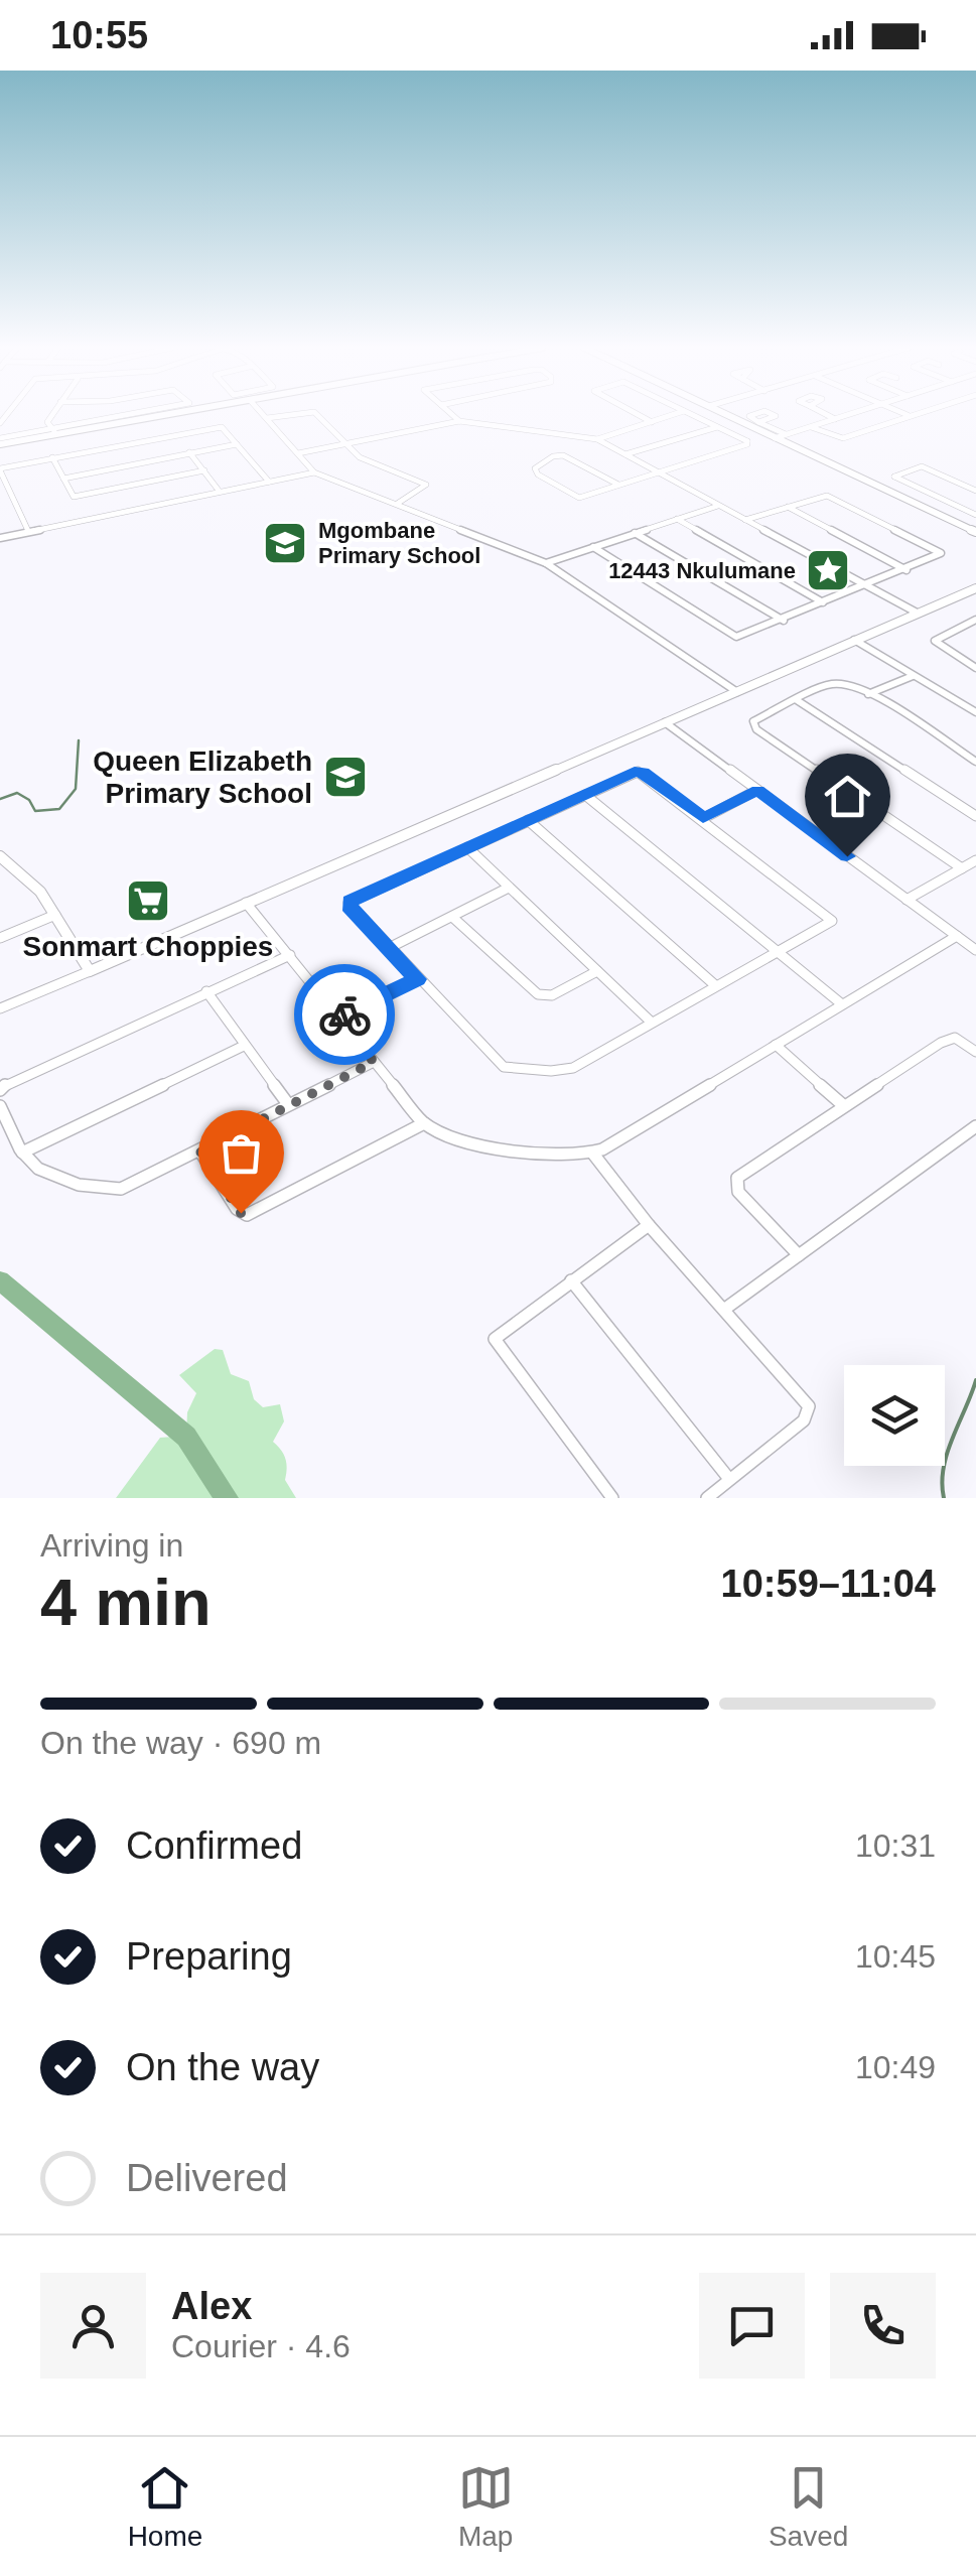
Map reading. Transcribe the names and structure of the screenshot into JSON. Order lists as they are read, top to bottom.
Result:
{
  "places": {
    "school or university": ["Mgombane Primary School", "Queen Elizabeth Primary School"],
    "place": ["12443 Nkulumane"],
    "supermarket": ["Sonmart Choppies"]
  },
  "page": {
    "status": "10:55",
    "heading": ["4 min", "Arriving in", "10:59–11:04"],
    "panel": ["Alex", "Courier · 4.6"],
    "bar": "On the way · 690 m",
    "list": [
      ["Confirmed", "10:31"],
      ["Preparing", "10:45"],
      ["On the way", "10:49"],
      "Delivered"
    ],
    "tabs": ["Home", "Map", "Saved"]
  }
}
